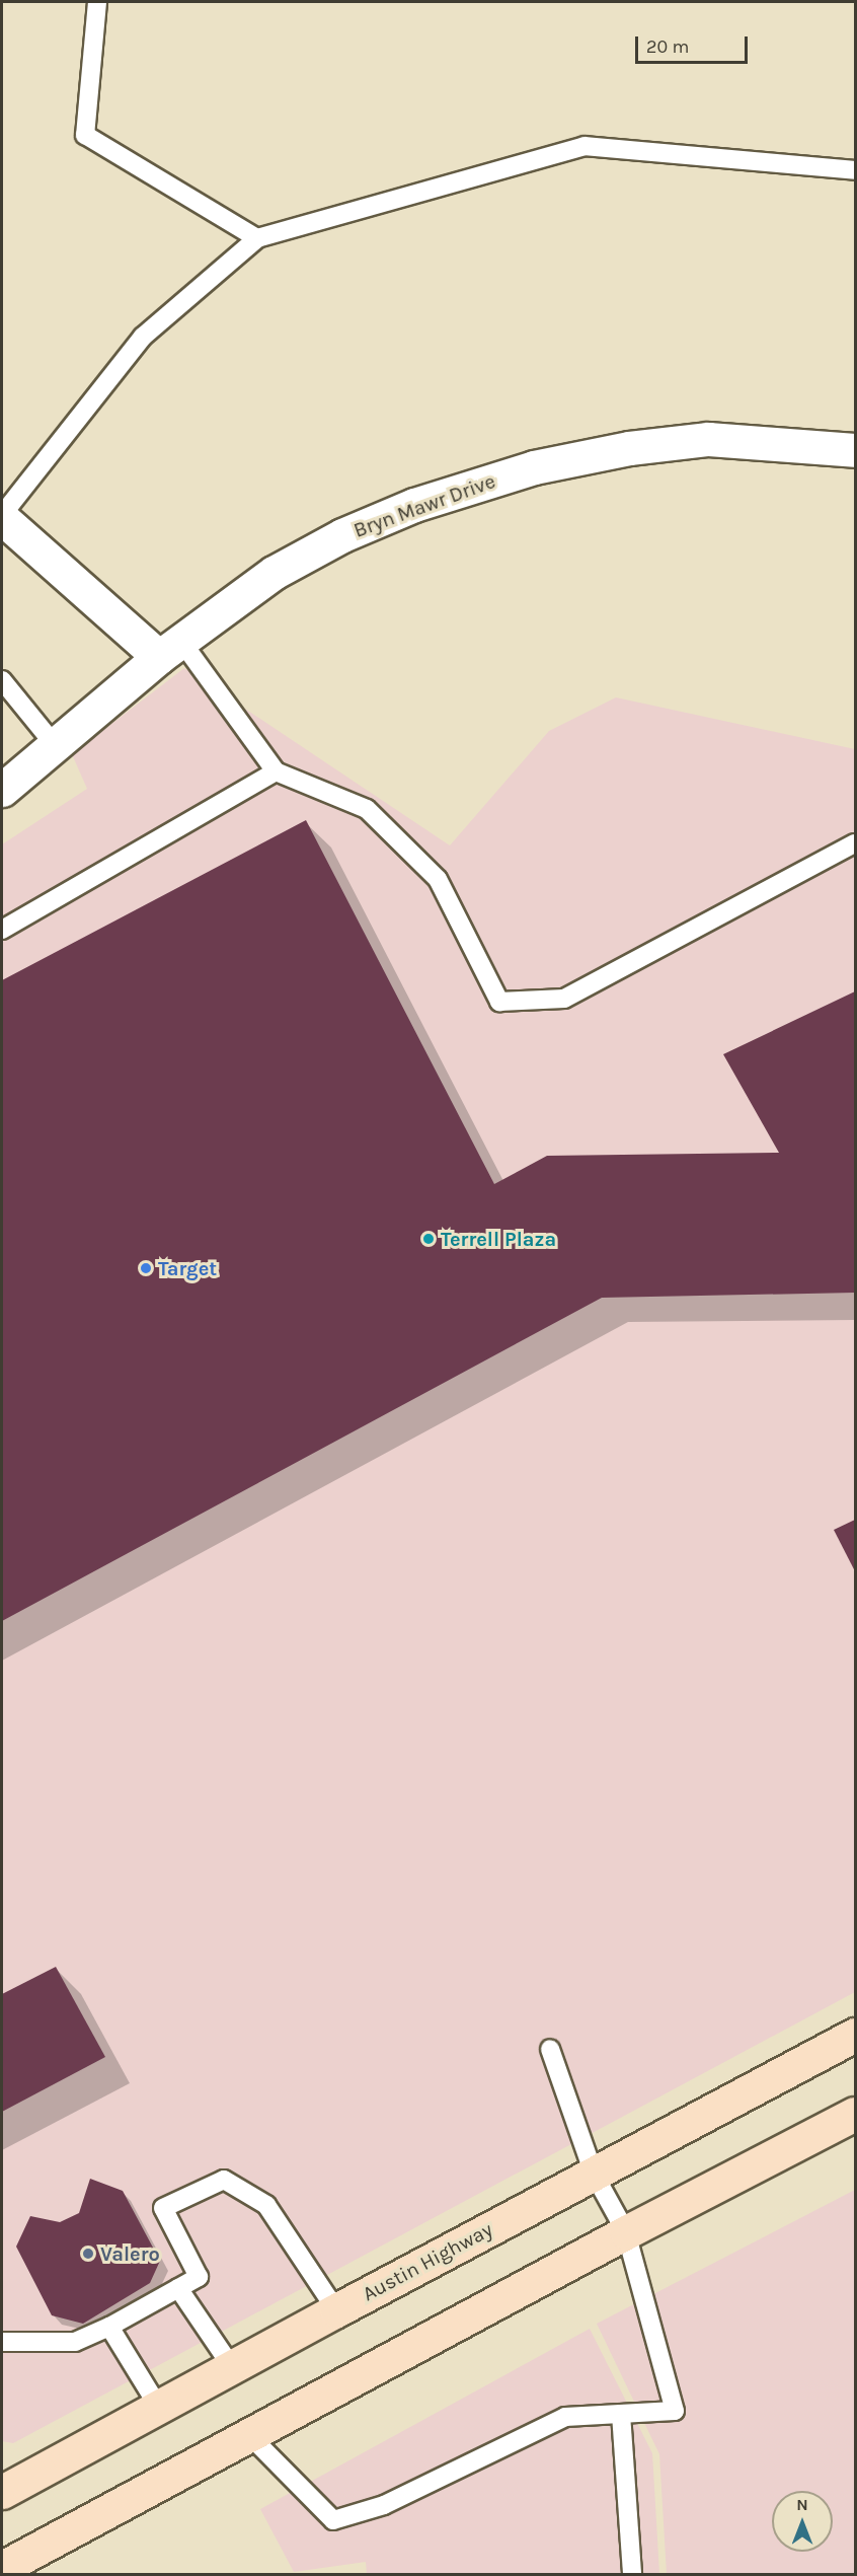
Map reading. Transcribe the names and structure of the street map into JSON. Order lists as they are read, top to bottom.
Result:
{
  "streets": {
    "main road": ["Austin Highway"],
    "street": ["Bryn Mawr Drive"]
  },
  "places": ["Terrell Plaza", "Target", "Valero"],
  "scale_bar": "20 m",
  "north": "top"
}
